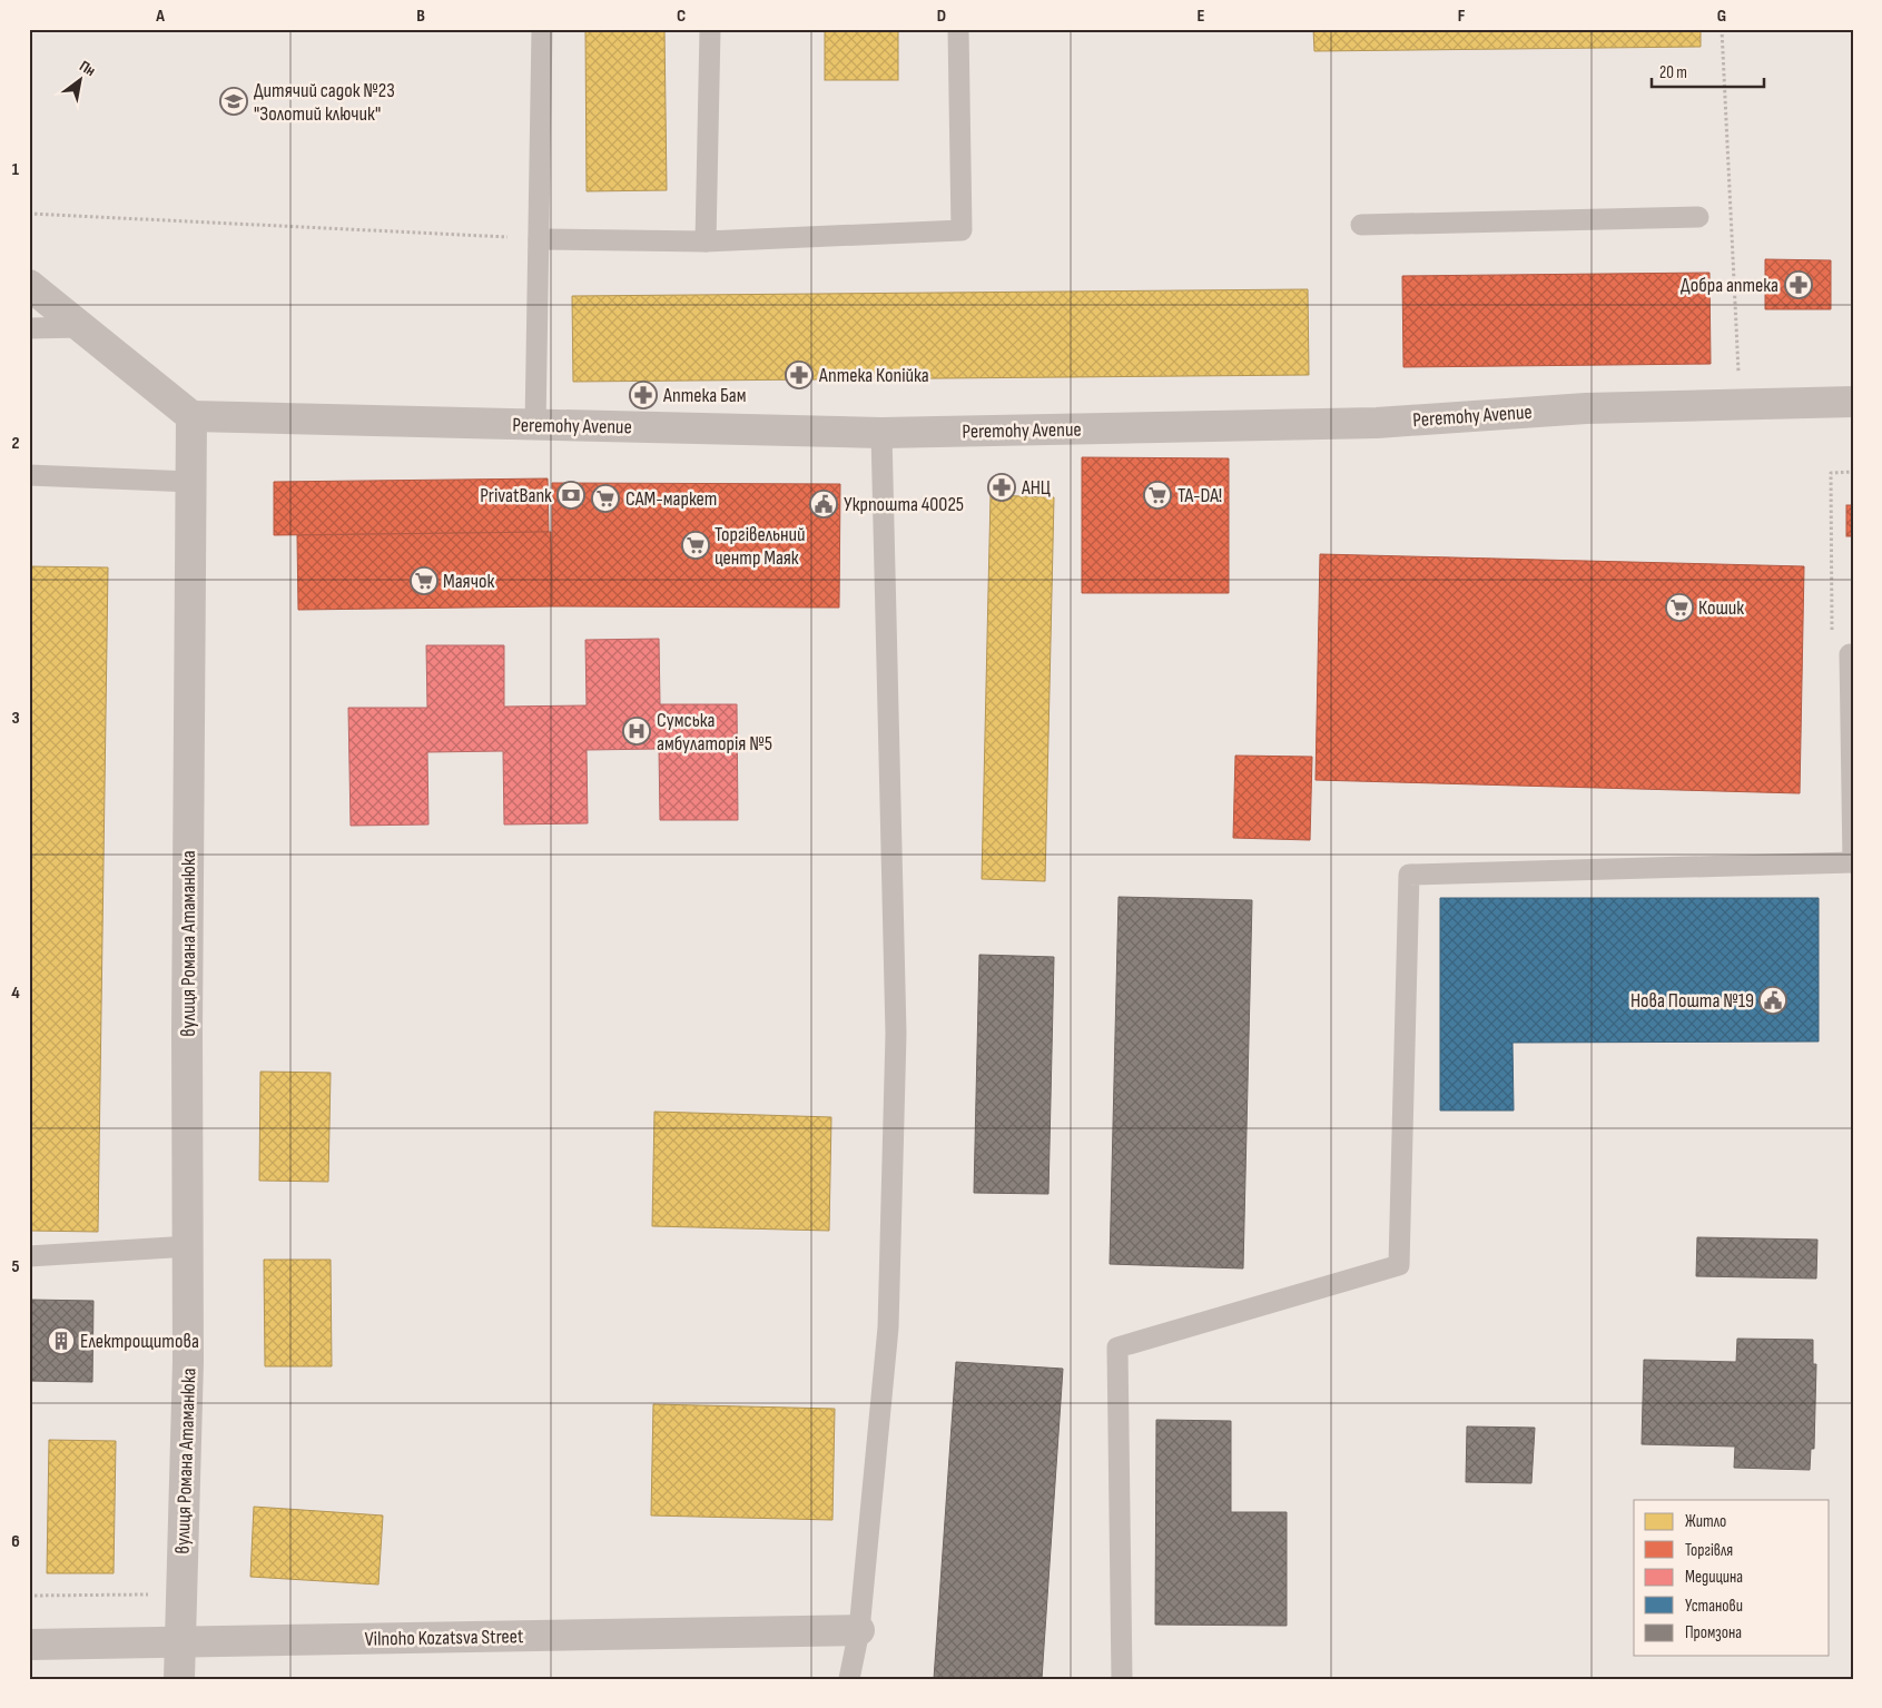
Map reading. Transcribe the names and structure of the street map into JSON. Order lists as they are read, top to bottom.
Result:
{
  "streets": {
    "street": ["Peremohy Avenue", "вулиця Романа Атаманюка", "Vilnoho Kozatsva Street"]
  },
  "crossings": [
    ["Peremohy Avenue", "вулиця Романа Атаманюка"],
    ["вулиця Романа Атаманюка", "Vilnoho Kozatsva Street"]
  ],
  "places": {
    "school or university": ["Дитячий садок №23 \"Золотий ключик\""],
    "pharmacy": [
      "Добра аптека",
      "Аптека Копійка",
      "Аптека Бам",
      "АНЦ"
    ],
    "bank": ["PrivatBank"],
    "supermarket": [
      "TA-DA!",
      "САМ-маркет",
      "Торгівельний центр Маяк",
      "Маячок",
      "Кошик"
    ],
    "public building": ["Укрпошта 40025", "Нова Пошта №19"],
    "hospital": ["Сумська амбулаторія №5"],
    "building": ["Електрощитова"]
  },
  "legend": [
    "Житло",
    "Торгівля",
    "Медицина",
    "Установи",
    "Промзона"
  ],
  "scale_bar": "20 m",
  "north": "top right",
  "grid": {
    "columns": [
      "A",
      "B",
      "C",
      "D",
      "E",
      "F",
      "G"
    ],
    "rows": [
      "1",
      "2",
      "3",
      "4",
      "5",
      "6"
    ]
  }
}
